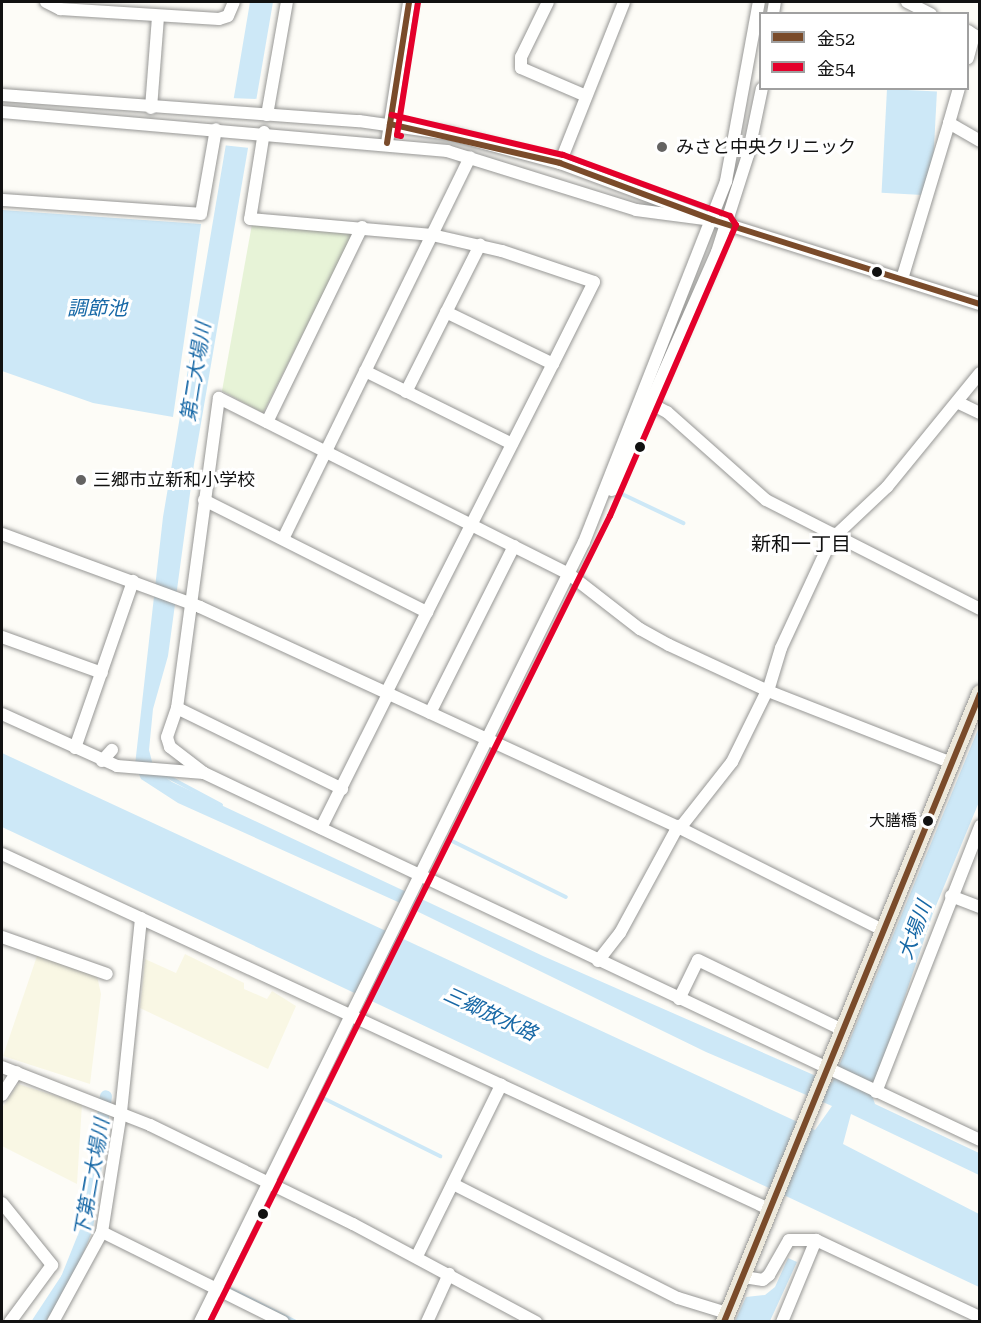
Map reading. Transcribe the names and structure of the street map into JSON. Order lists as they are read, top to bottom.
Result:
{
  "districts": ["新和一丁目"],
  "water": [
    "調節池",
    "第二大場川",
    "大場川",
    "三郷放水路",
    "下第二大場川"
  ],
  "places": ["みさと中央クリニック", "三郷市立新和小学校", "大膳橋"],
  "lines": ["transit line 金52", "transit line 金54"],
  "legend": ["金52", "金54"]
}
